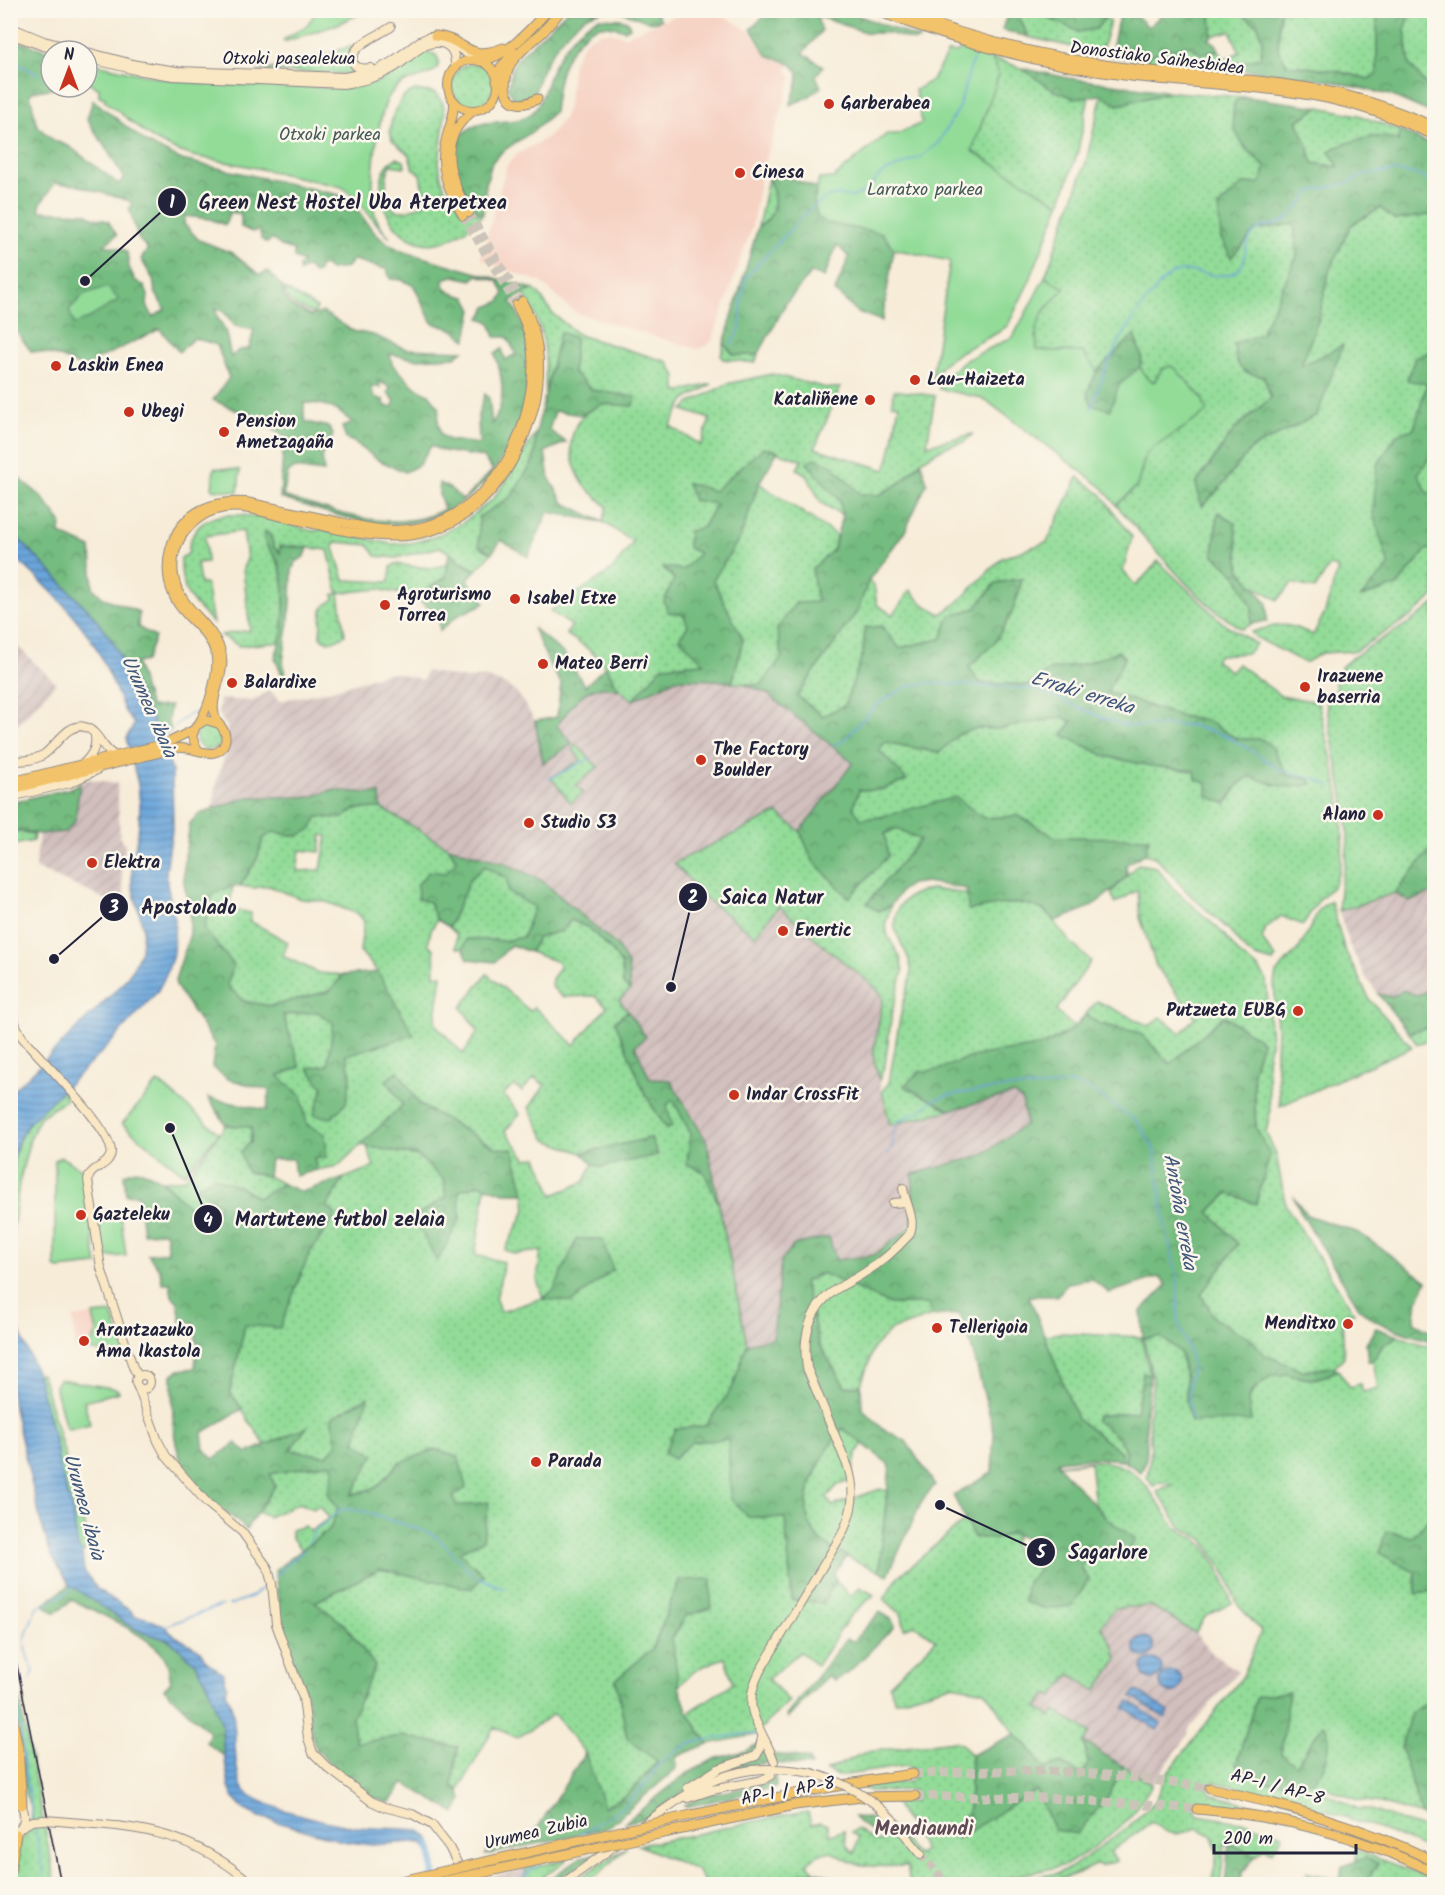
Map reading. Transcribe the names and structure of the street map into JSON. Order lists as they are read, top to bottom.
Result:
{
  "streets": {
    "highway": ["Donostiako Saihesbidea", "AP-1 / AP-8", "Urumea Zubia"],
    "main road": ["Otxoki pasealekua"]
  },
  "crossings": [
    ["AP-1 / AP-8", "Urumea Zubia"]
  ],
  "districts": ["Mendiaundi"],
  "water": ["Erraki erreka", "Urumea ibaia", "Antoña erreka"],
  "parks": ["Otxoki parkea", "Larratxo parkea"],
  "places": [
    "Garberabea",
    "Cinesa",
    "Green Nest Hostel Uba Aterpetxea",
    "Laskin Enea",
    "Lau-Haizeta",
    "Kataliñene",
    "Ubegi",
    "Pension Ametzagaña",
    "Isabel Etxe",
    "Agroturismo Torrea",
    "Mateo Berri",
    "Balardixe",
    "Irazuene baserria",
    "The Factory Boulder",
    "Alano",
    "Studio 53",
    "Elektra",
    "Enertic",
    "Apostolado",
    "Saica Natur",
    "Putzueta EUBG",
    "Indar CrossFit",
    "Martutene futbol zelaia",
    "Gazteleku",
    "Menditxo",
    "Tellerigoia",
    "Arantzazuko Ama Ikastola",
    "Parada",
    "Sagarlore"
  ],
  "scale_bar": "200 m",
  "north": "top"
}
